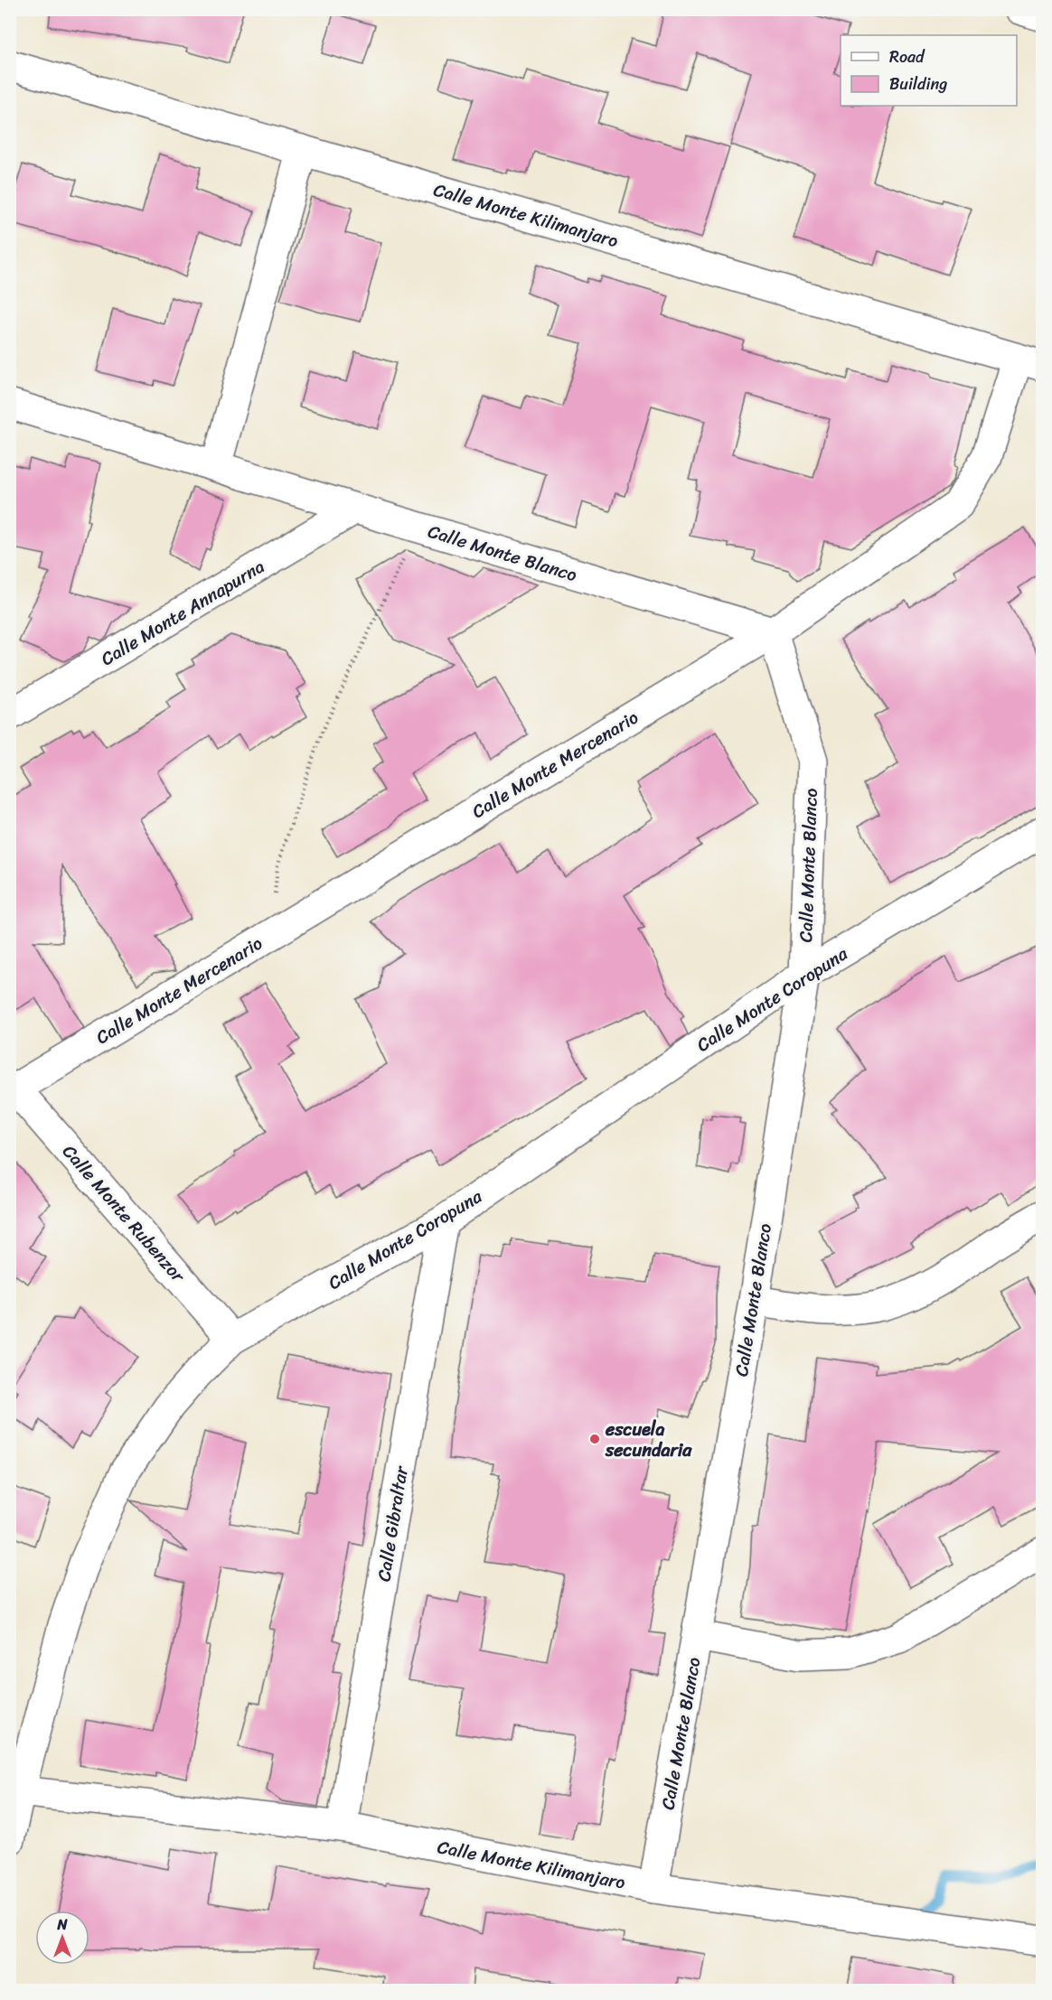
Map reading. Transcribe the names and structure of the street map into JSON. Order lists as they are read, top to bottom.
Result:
{
  "streets": {
    "street": [
      "Calle Monte Kilimanjaro",
      "Calle Monte Blanco",
      "Calle Monte Annapurna",
      "Calle Monte Mercenario",
      "Calle Monte Coropuna",
      "Calle Monte Rubenzor",
      "Calle Gibraltar"
    ]
  },
  "crossings": [
    ["Calle Monte Kilimanjaro", "Calle Monte Blanco"],
    ["Calle Monte Kilimanjaro", "Calle Monte Mercenario"],
    ["Calle Monte Kilimanjaro", "Calle Monte Coropuna"],
    ["Calle Monte Kilimanjaro", "Calle Gibraltar"],
    ["Calle Monte Blanco", "Calle Monte Annapurna"],
    ["Calle Monte Blanco", "Calle Monte Mercenario"],
    ["Calle Monte Blanco", "Calle Monte Coropuna"],
    ["Calle Monte Mercenario", "Calle Monte Rubenzor"],
    ["Calle Monte Coropuna", "Calle Monte Rubenzor"],
    ["Calle Monte Coropuna", "Calle Gibraltar"]
  ],
  "places": ["escuela secundaria"],
  "legend": ["Road", "Building"],
  "north": "top"
}
